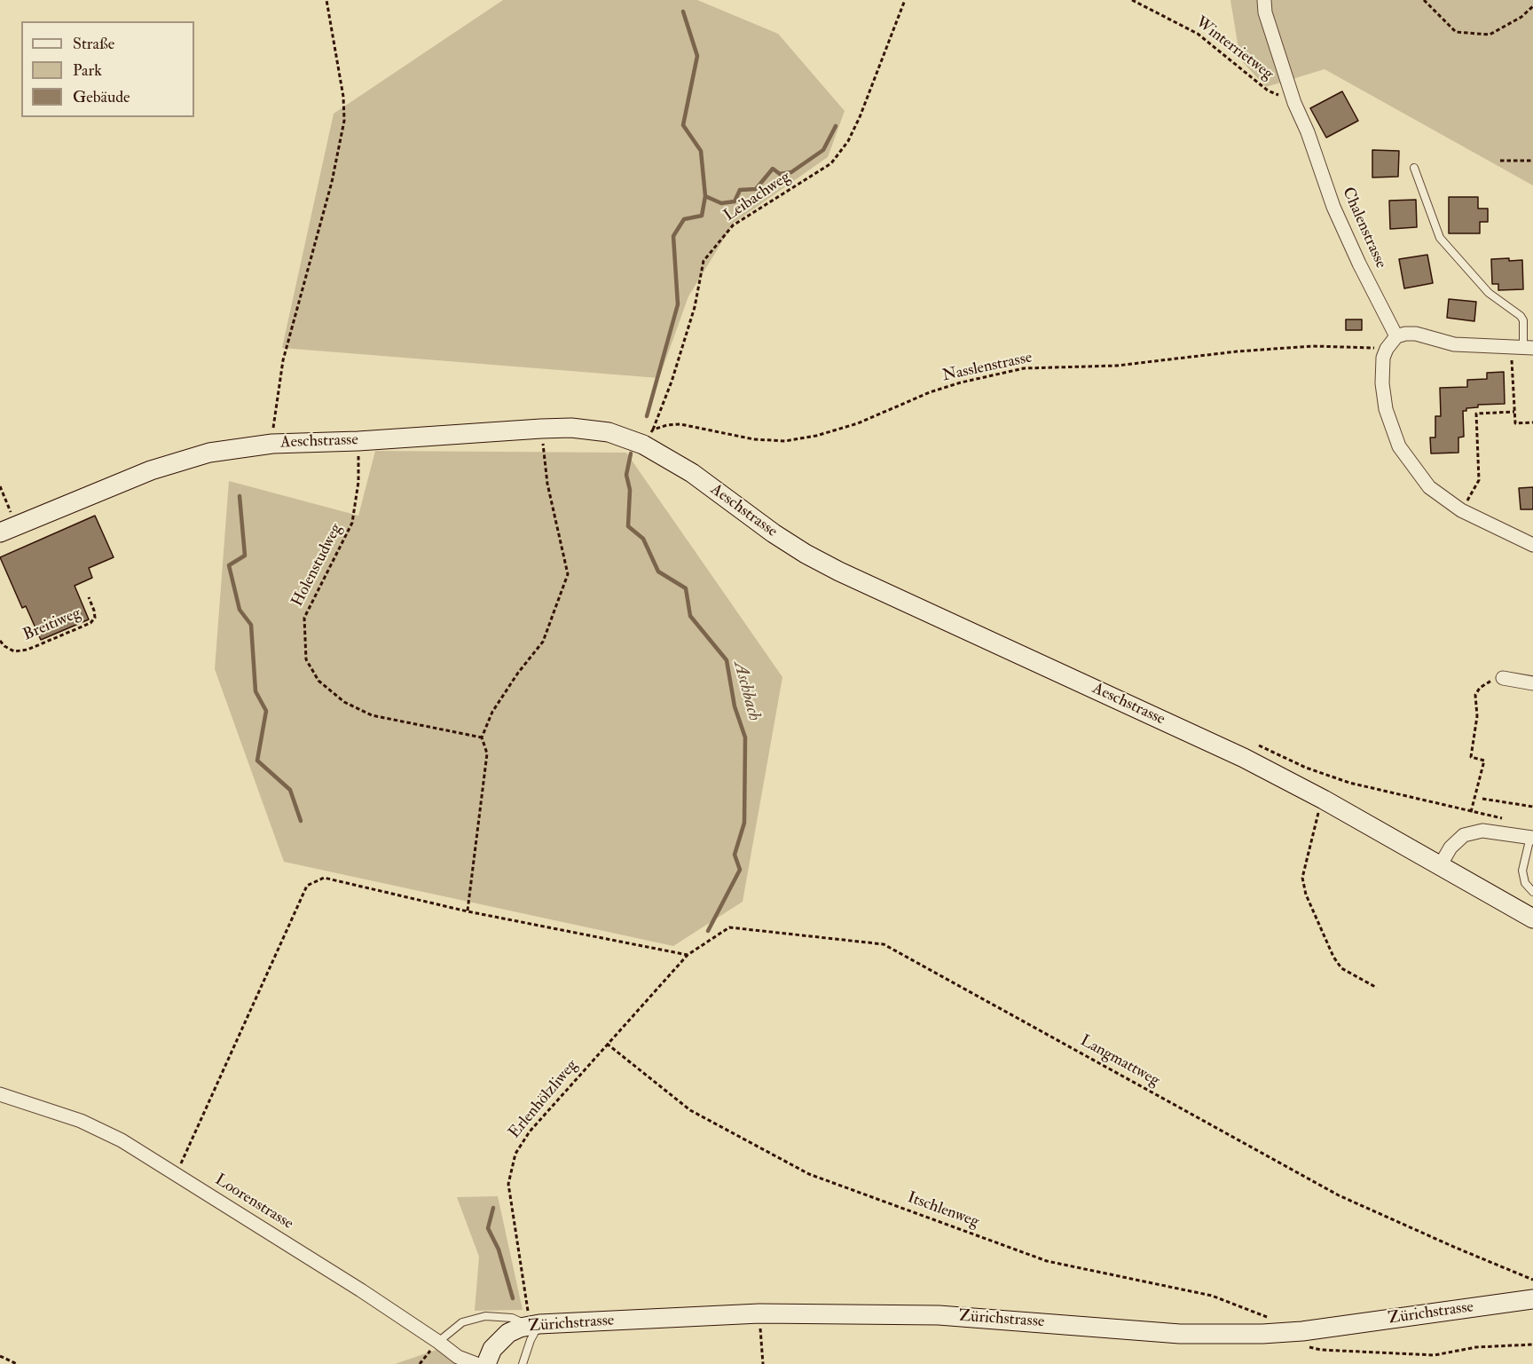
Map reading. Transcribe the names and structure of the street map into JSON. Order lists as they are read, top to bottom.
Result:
{
  "streets": {
    "main road": ["Aeschstrasse", "Zürichstrasse"],
    "street": ["Chalenstrasse", "Loorenstrasse"],
    "path": [
      "Winterrietweg",
      "Leibachweg",
      "Nasslenstrasse",
      "Holenstudweg",
      "Breitiweg",
      "Langmattweg",
      "Erlenhölzliweg",
      "Itschlenweg"
    ]
  },
  "crossings": [
    ["Winterrietweg", "Chalenstrasse"],
    ["Leibachweg", "Nasslenstrasse"],
    ["Leibachweg", "Aeschstrasse"],
    ["Nasslenstrasse", "Aeschstrasse"],
    ["Aeschstrasse", "Holenstudweg"],
    ["Langmattweg", "Erlenhölzliweg"],
    ["Erlenhölzliweg", "Itschlenweg"],
    ["Erlenhölzliweg", "Zürichstrasse"]
  ],
  "water": ["Aschbach"],
  "legend": ["Straße", "Park", "Gebäude"]
}
